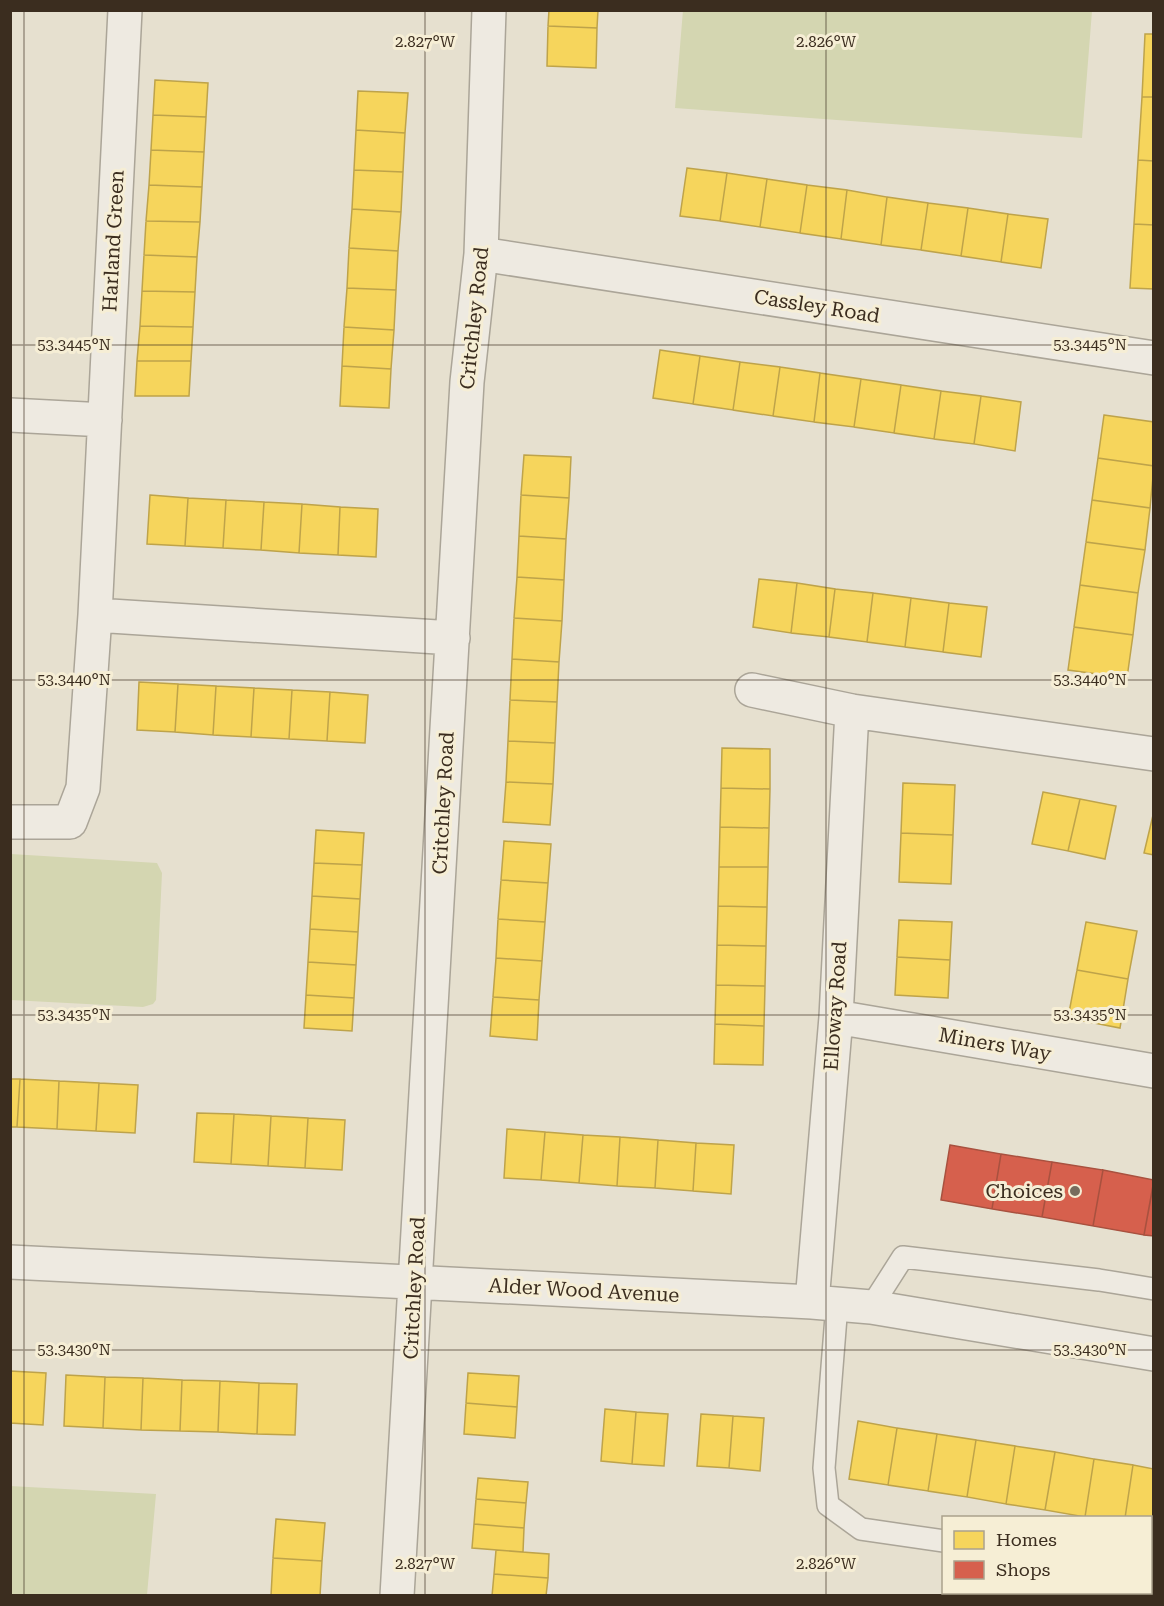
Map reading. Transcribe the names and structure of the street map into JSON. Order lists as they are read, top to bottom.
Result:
{
  "streets": {
    "street": [
      "Harland Green",
      "Cassley Road",
      "Critchley Road",
      "Elloway Road",
      "Miners Way",
      "Alder Wood Avenue"
    ]
  },
  "crossings": [
    ["Cassley Road", "Critchley Road"],
    ["Critchley Road", "Alder Wood Avenue"],
    ["Elloway Road", "Miners Way"],
    ["Elloway Road", "Alder Wood Avenue"]
  ],
  "places": ["Choices"],
  "legend": ["Homes", "Shops"],
  "coordinates": [
    "2.827°W",
    "2.826°W",
    "53.3445°N",
    "53.3440°N",
    "53.3435°N",
    "53.3430°N"
  ]
}
